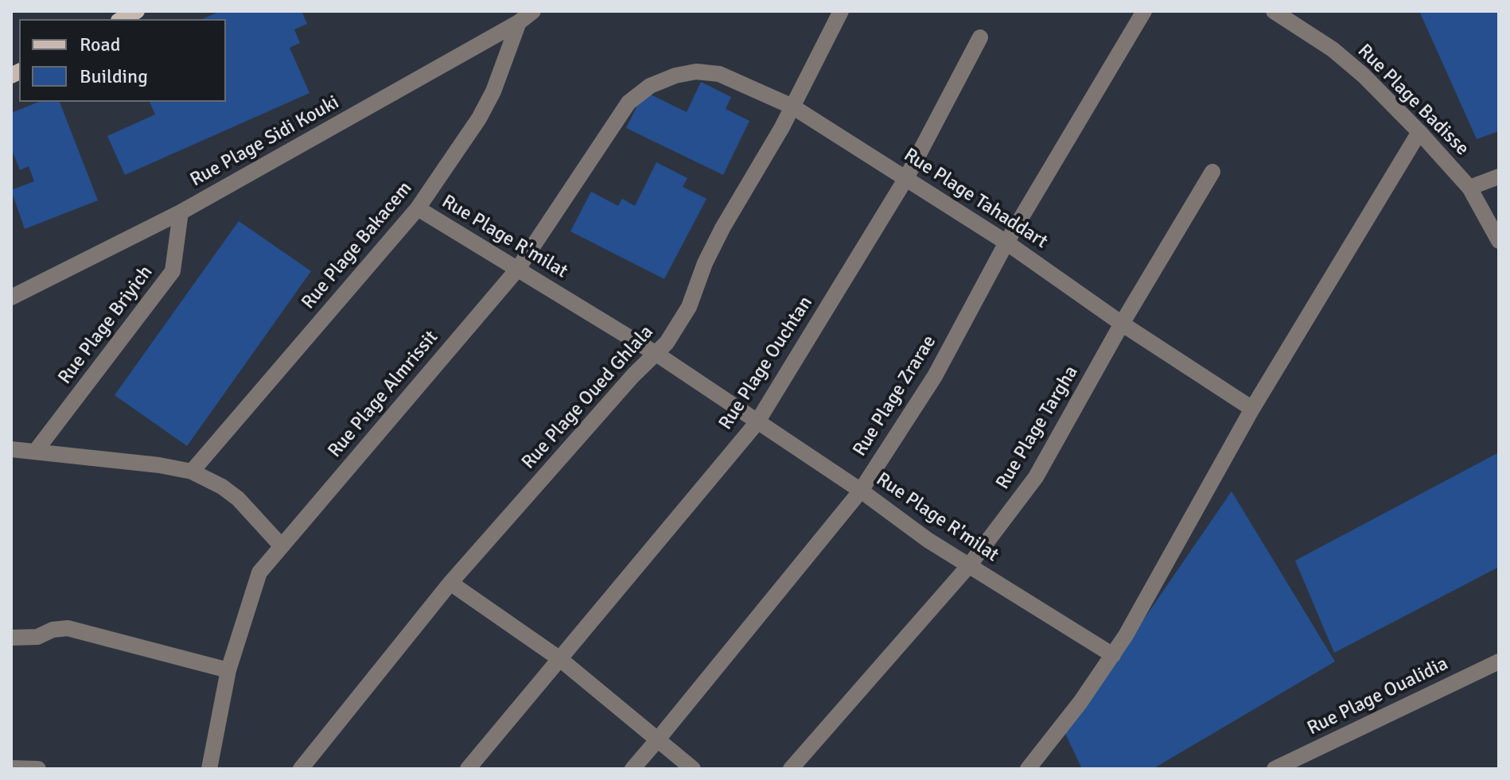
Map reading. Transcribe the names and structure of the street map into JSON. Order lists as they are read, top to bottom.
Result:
{
  "streets": {
    "street": [
      "Rue Plage Badisse",
      "Rue Plage Sidi Kouki",
      "Rue Plage Tahaddart",
      "Rue Plage R'milat",
      "Rue Plage Bakacem",
      "Rue Plage Briyich",
      "Rue Plage Ouchtan",
      "Rue Plage Almrissit",
      "Rue Plage Zrarae",
      "Rue Plage Oued Ghlala",
      "Rue Plage Targha",
      "Rue Plage Oualidia"
    ]
  },
  "crossings": [
    ["Rue Plage Sidi Kouki", "Rue Plage Bakacem"],
    ["Rue Plage Sidi Kouki", "Rue Plage Briyich"],
    ["Rue Plage Tahaddart", "Rue Plage Ouchtan"],
    ["Rue Plage Tahaddart", "Rue Plage Almrissit"],
    ["Rue Plage Tahaddart", "Rue Plage Zrarae"],
    ["Rue Plage Tahaddart", "Rue Plage Oued Ghlala"],
    ["Rue Plage Tahaddart", "Rue Plage Targha"],
    ["Rue Plage R'milat", "Rue Plage Bakacem"],
    ["Rue Plage R'milat", "Rue Plage Ouchtan"],
    ["Rue Plage R'milat", "Rue Plage Almrissit"],
    ["Rue Plage R'milat", "Rue Plage Zrarae"],
    ["Rue Plage R'milat", "Rue Plage Oued Ghlala"],
    ["Rue Plage R'milat", "Rue Plage Targha"]
  ],
  "legend": ["Road", "Building"]
}
